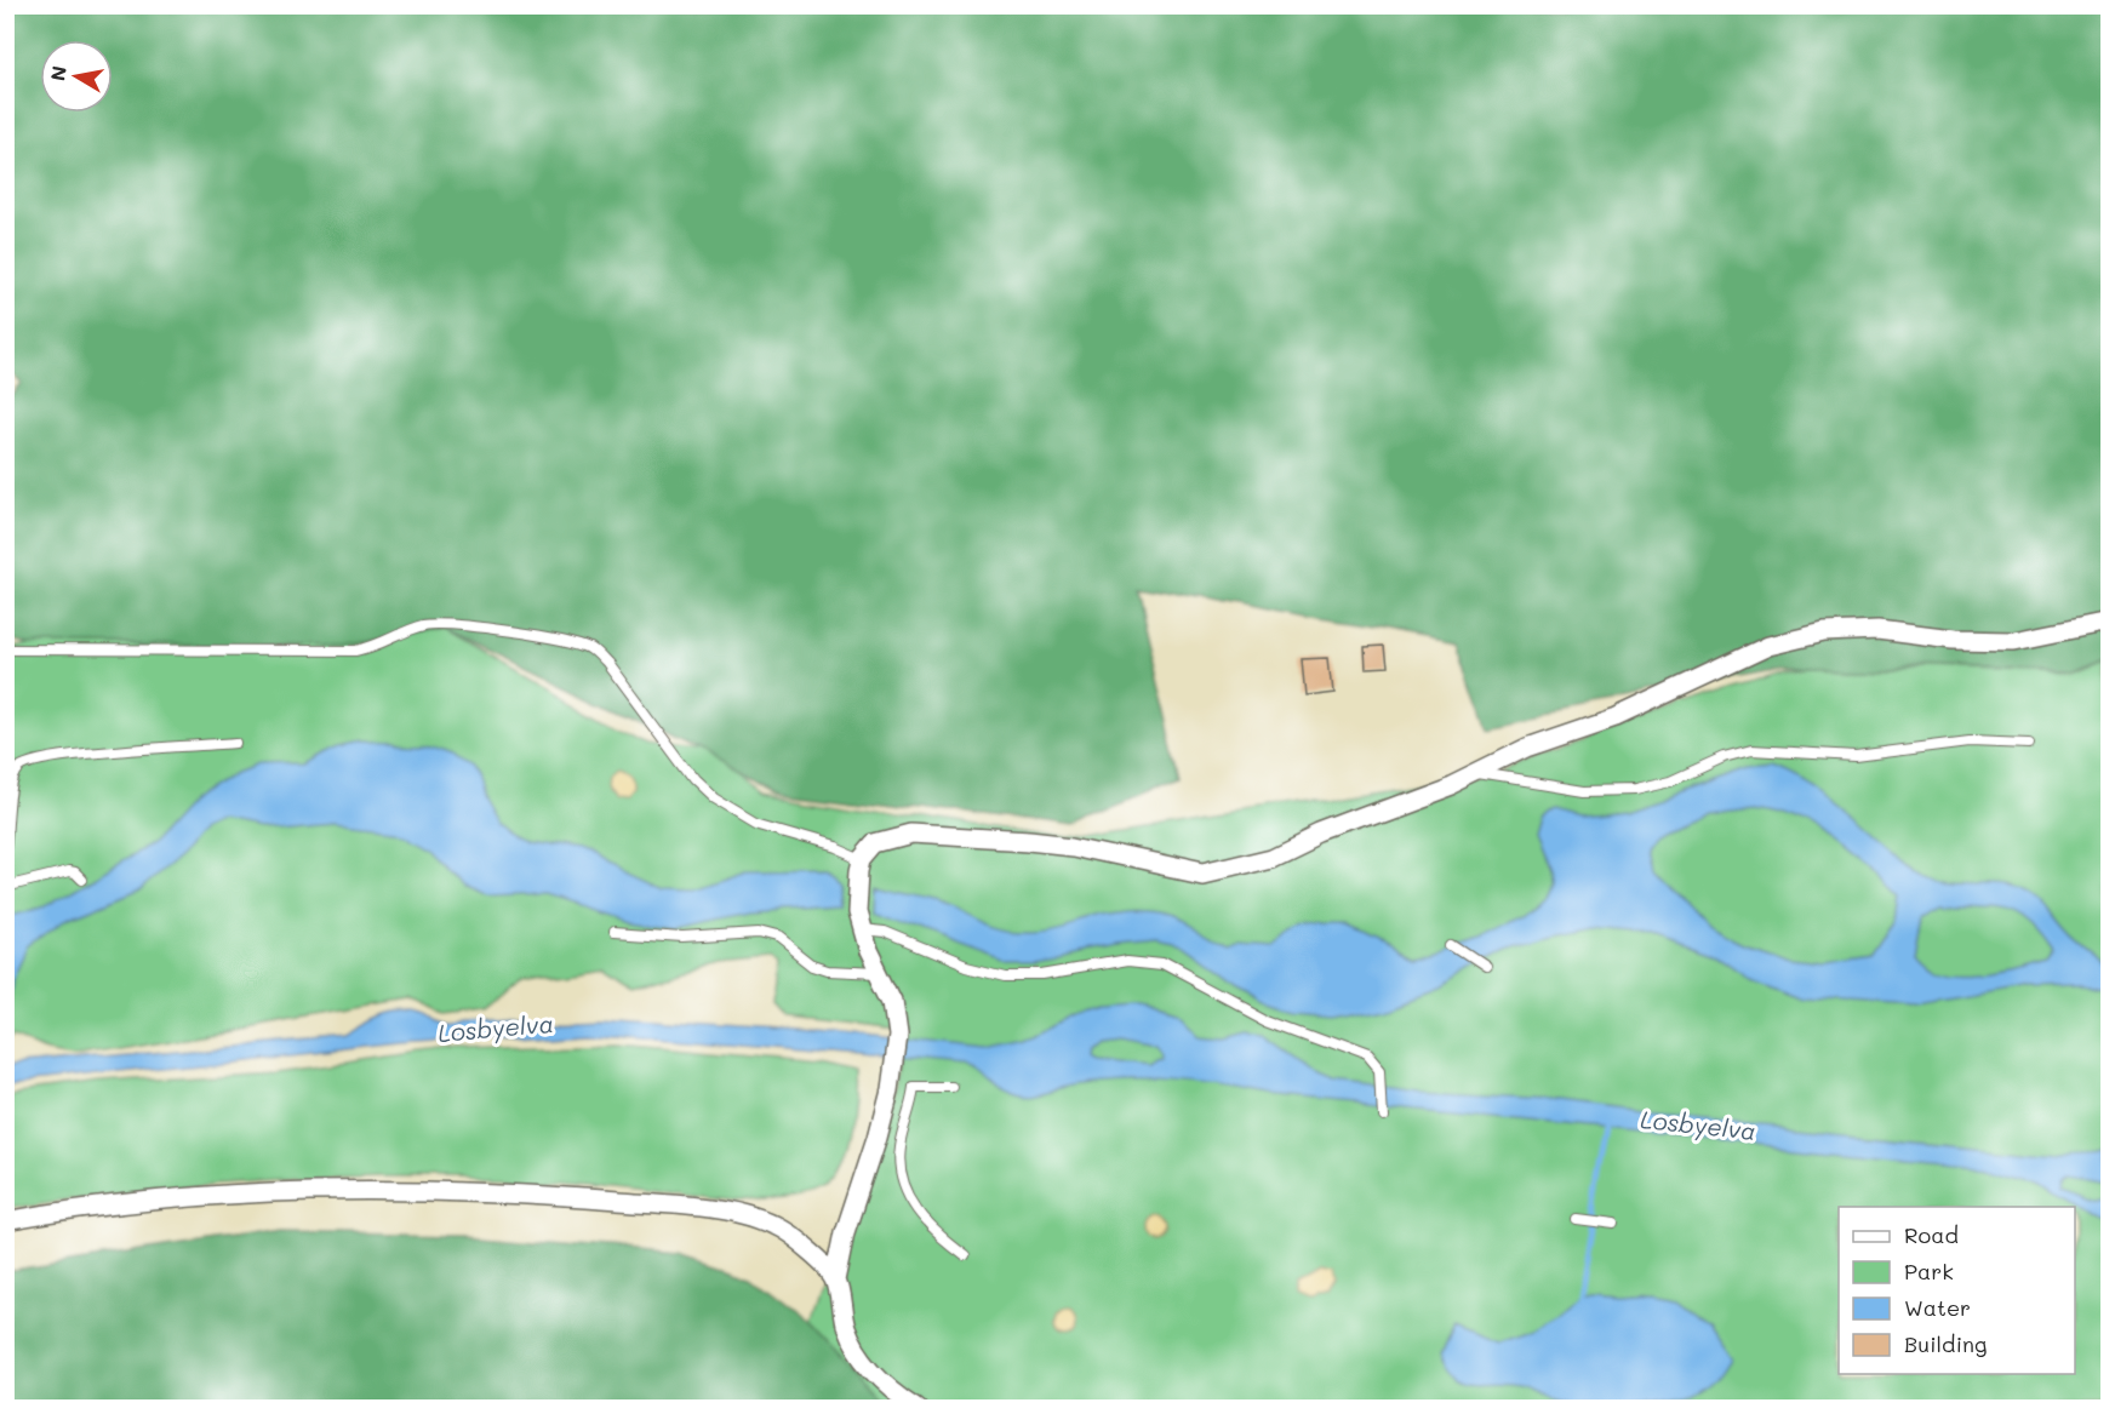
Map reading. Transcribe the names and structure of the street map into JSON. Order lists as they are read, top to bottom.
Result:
{
  "water": ["Losbyelva"],
  "legend": [
    "Road",
    "Park",
    "Water",
    "Building"
  ],
  "north": "left"
}
